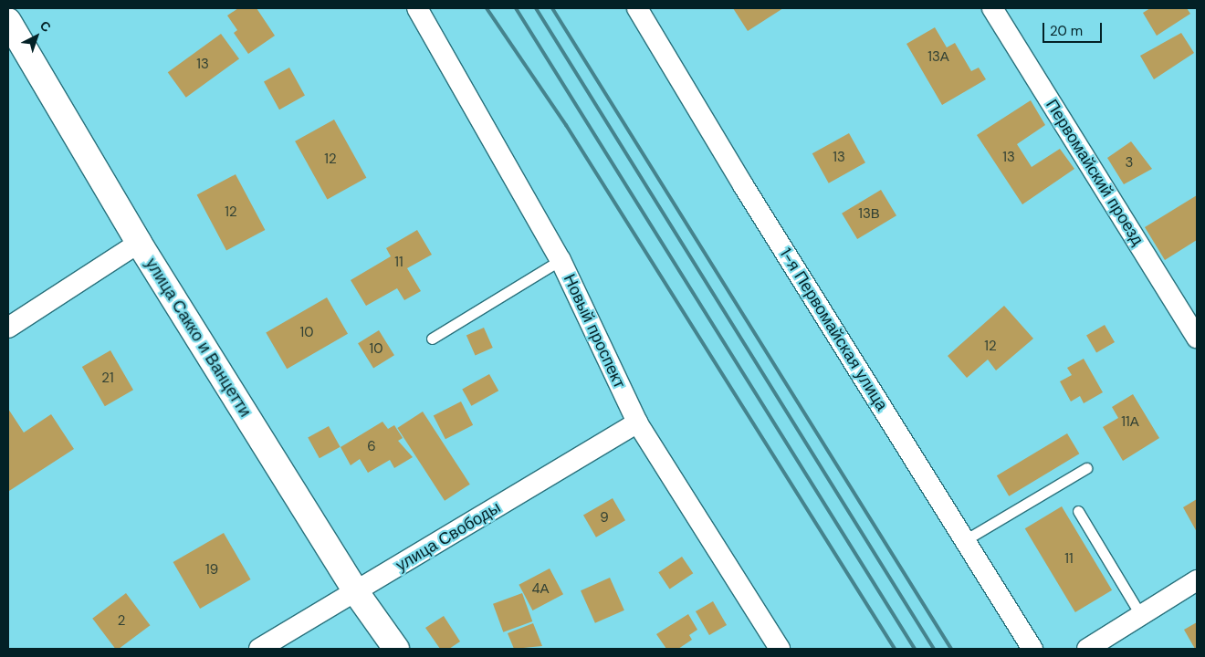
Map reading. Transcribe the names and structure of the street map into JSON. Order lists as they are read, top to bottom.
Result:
{
  "streets": {
    "main road": ["улица Сакко и Ванцетти"],
    "street": [
      "Первомайский проезд",
      "1-я Первомайская улица",
      "Новый проспект",
      "улица Свободы"
    ]
  },
  "crossings": [
    ["Новый проспект", "улица Свободы"],
    ["улица Сакко и Ванцетти", "улица Свободы"]
  ],
  "house_numbers": [
    "13А",
    "13",
    "13",
    "13",
    "12",
    "3",
    "12",
    "13В",
    "11",
    "10",
    "12",
    "10",
    "21",
    "11А",
    "6",
    "9",
    "11",
    "19",
    "4А",
    "2"
  ],
  "scale_bar": "20 m",
  "north": "top right"
}
